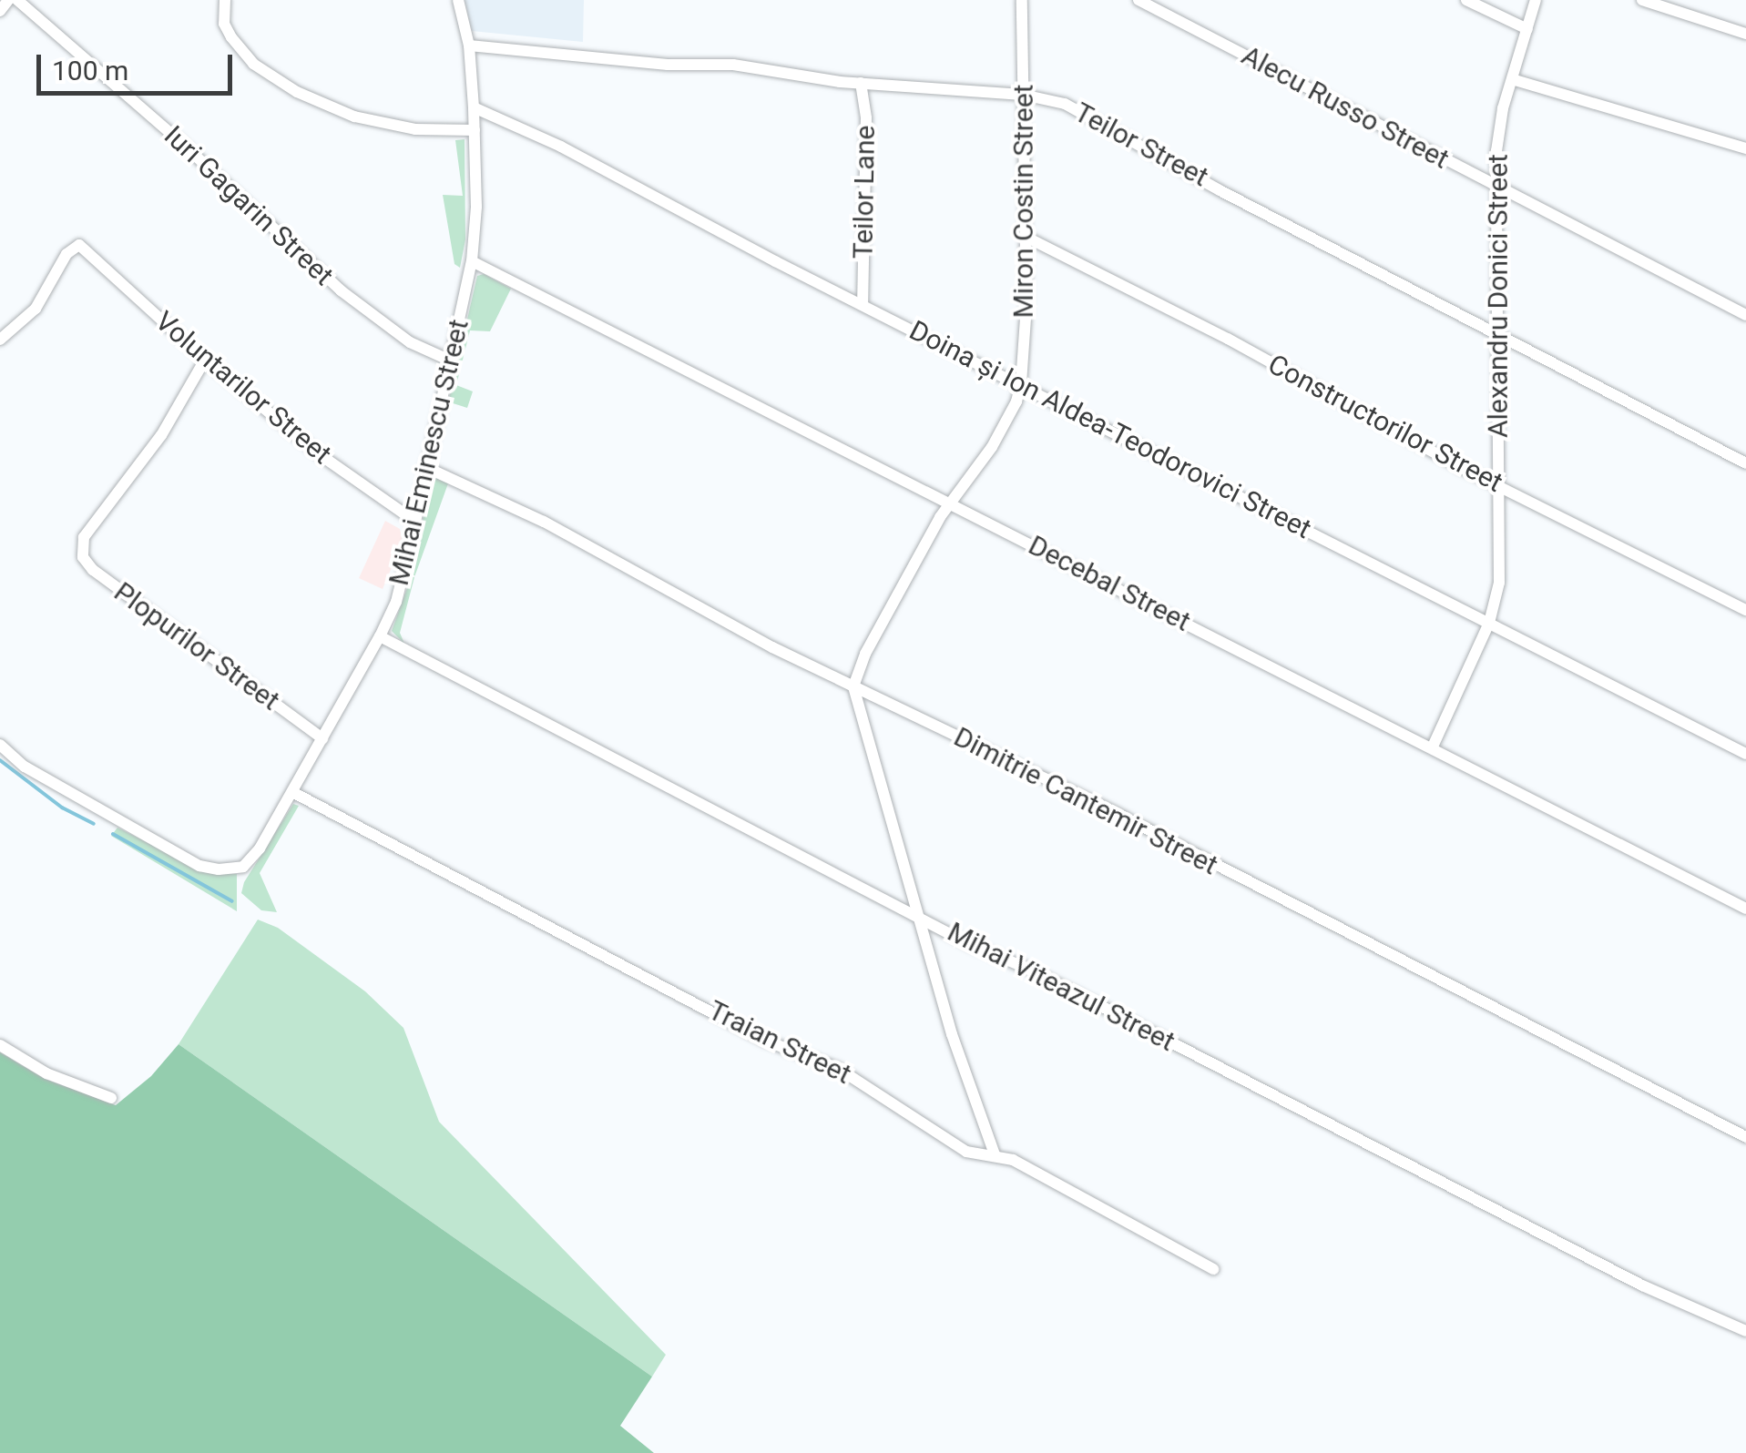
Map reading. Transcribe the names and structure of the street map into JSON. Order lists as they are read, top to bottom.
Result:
{
  "streets": {
    "street": [
      "Alecu Russo Street",
      "Teilor Street",
      "Teilor Lane",
      "Miron Costin Street",
      "Iuri Gagarin Street",
      "Alexandru Donici Street",
      "Voluntarilor Street",
      "Constructorilor Street",
      "Doina și Ion Aldea-Teodorovici Street",
      "Mihai Eminescu Street",
      "Decebal Street",
      "Plopurilor Street",
      "Dimitrie Cantemir Street",
      "Mihai Viteazul Street",
      "Traian Street"
    ]
  },
  "crossings": [
    ["Alecu Russo Street", "Alexandru Donici Street"],
    ["Teilor Street", "Teilor Lane"],
    ["Teilor Street", "Miron Costin Street"],
    ["Teilor Street", "Alexandru Donici Street"],
    ["Teilor Street", "Mihai Eminescu Street"],
    ["Teilor Lane", "Doina și Ion Aldea-Teodorovici Street"],
    ["Miron Costin Street", "Constructorilor Street"],
    ["Miron Costin Street", "Doina și Ion Aldea-Teodorovici Street"],
    ["Miron Costin Street", "Decebal Street"],
    ["Miron Costin Street", "Dimitrie Cantemir Street"],
    ["Iuri Gagarin Street", "Mihai Eminescu Street"],
    ["Alexandru Donici Street", "Constructorilor Street"],
    ["Alexandru Donici Street", "Doina și Ion Aldea-Teodorovici Street"],
    ["Alexandru Donici Street", "Decebal Street"],
    ["Voluntarilor Street", "Mihai Eminescu Street"],
    ["Voluntarilor Street", "Plopurilor Street"],
    ["Doina și Ion Aldea-Teodorovici Street", "Mihai Eminescu Street"],
    ["Mihai Eminescu Street", "Decebal Street"],
    ["Mihai Eminescu Street", "Plopurilor Street"],
    ["Mihai Eminescu Street", "Dimitrie Cantemir Street"],
    ["Mihai Eminescu Street", "Mihai Viteazul Street"],
    ["Mihai Eminescu Street", "Traian Street"]
  ],
  "scale_bar": "100 m"
}
